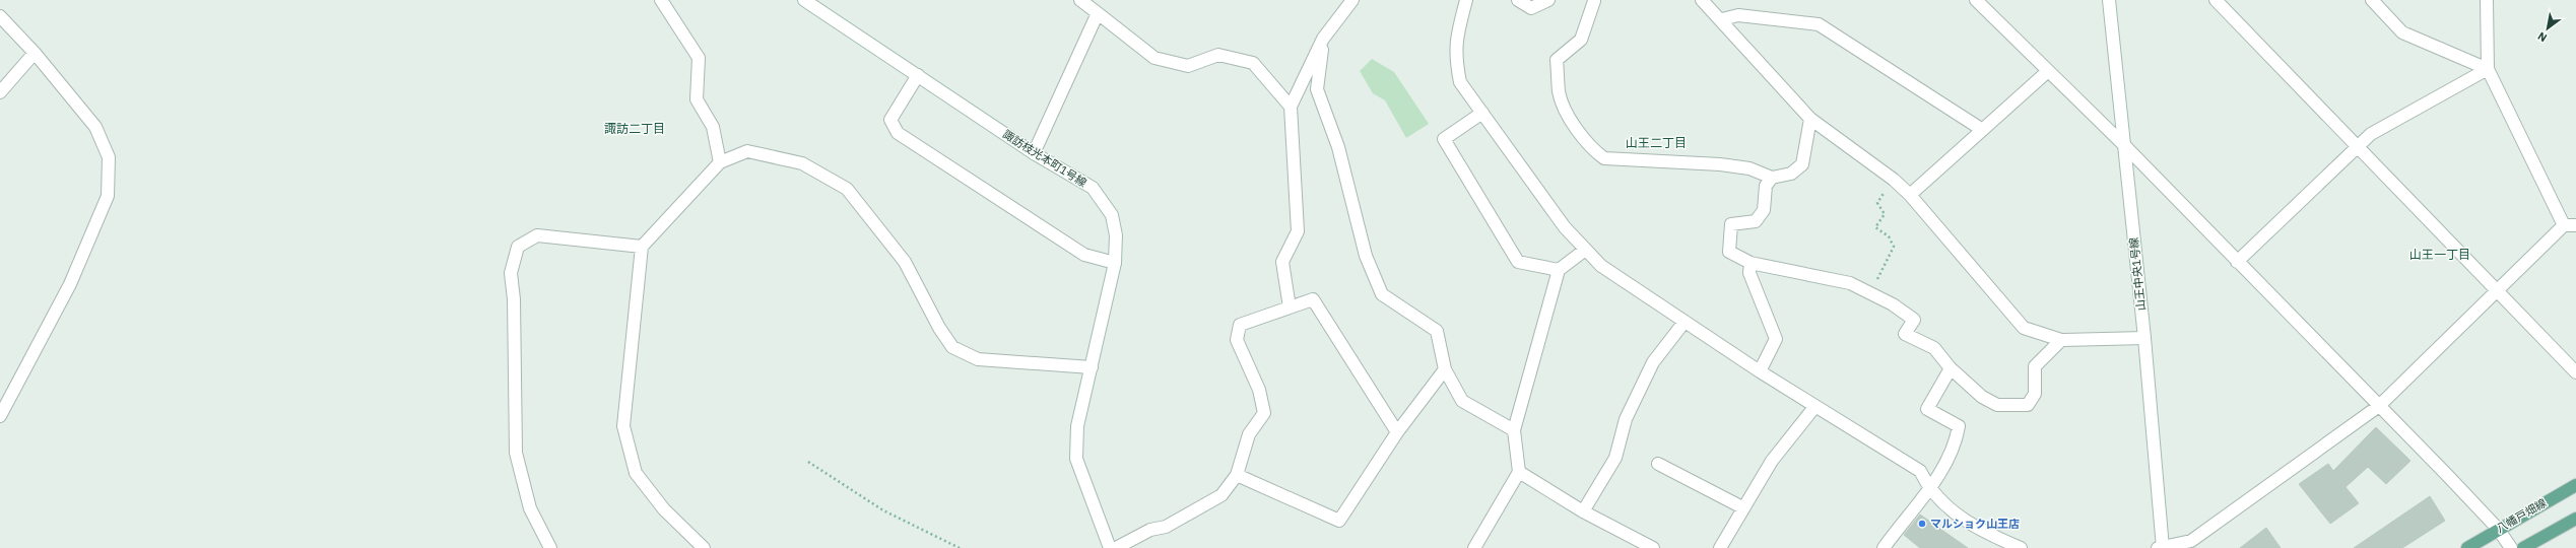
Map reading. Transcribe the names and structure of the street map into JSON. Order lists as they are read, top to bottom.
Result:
{
  "streets": {
    "main road": ["八幡戸畑線"],
    "street": ["諏訪枝光本町1号線", "山王中央1号線"]
  },
  "districts": ["諏訪二丁目", "山王二丁目", "山王一丁目"],
  "places": ["マルショク山王店"],
  "north": "bottom left"
}
